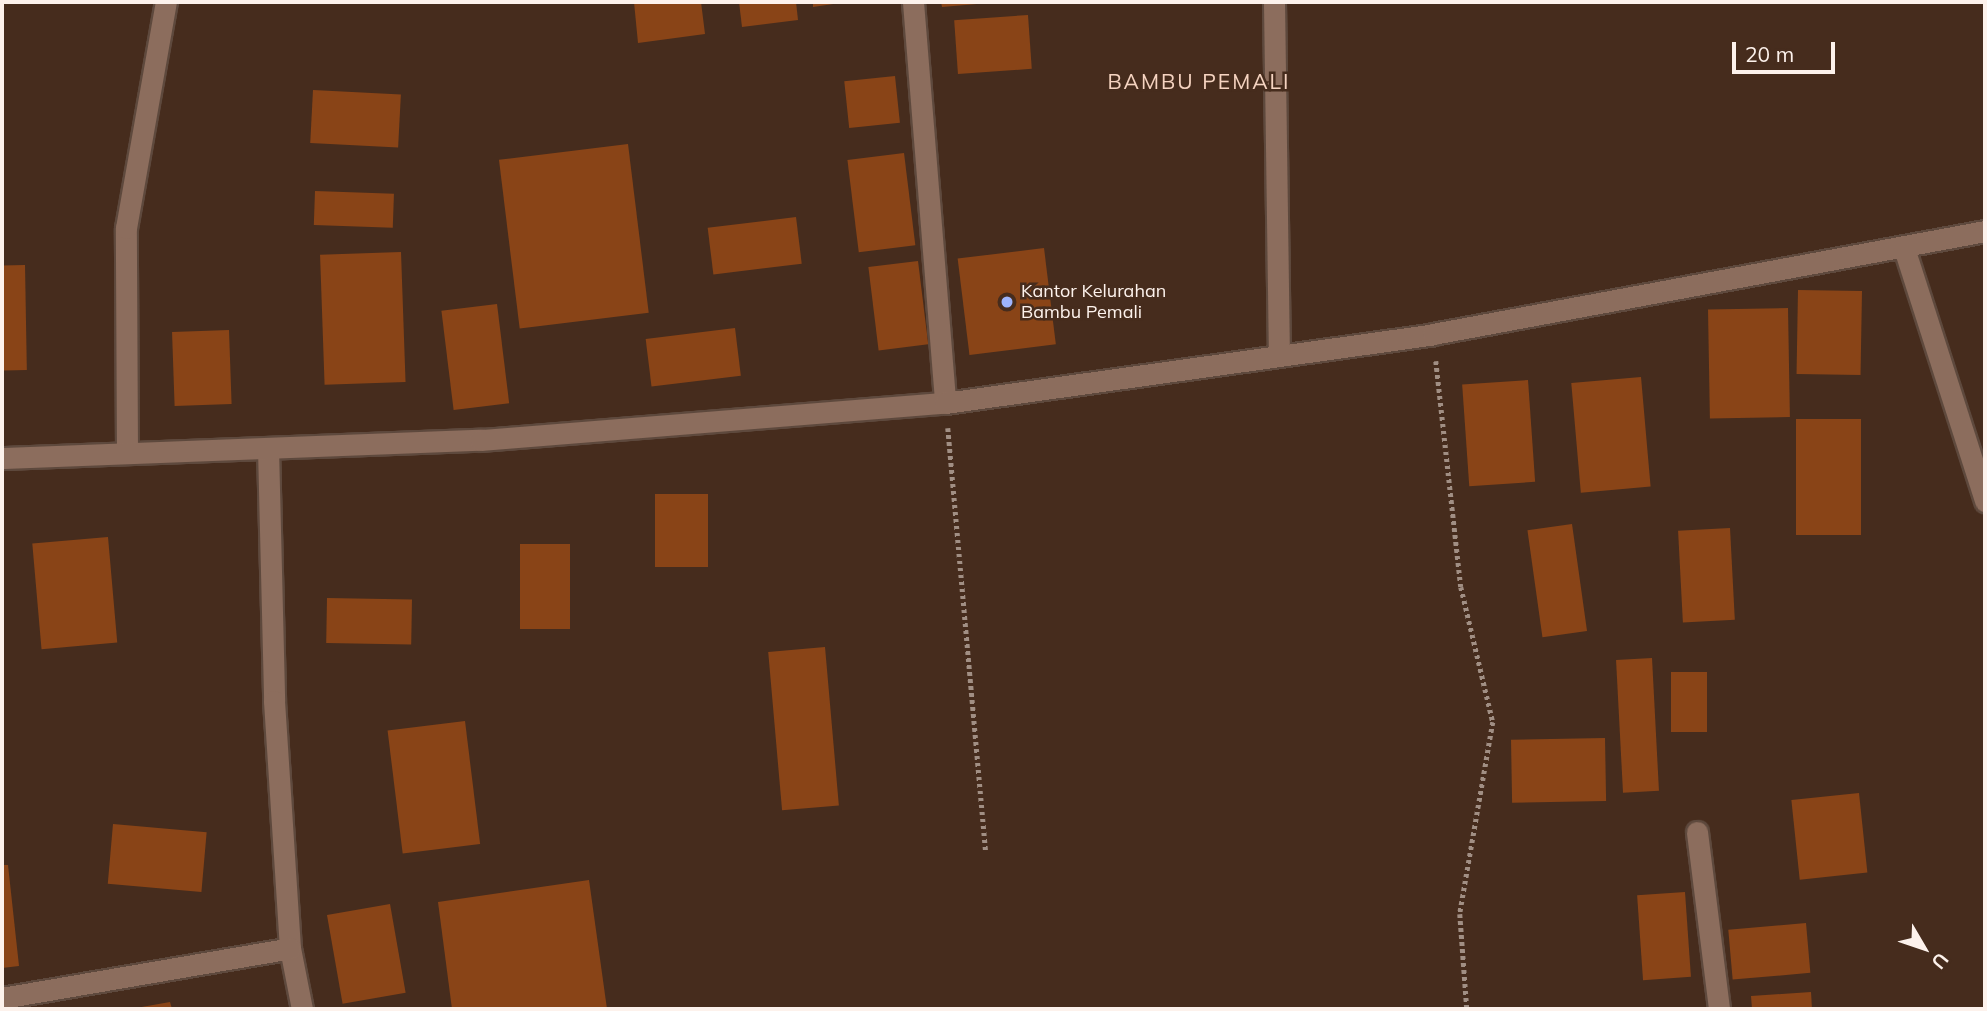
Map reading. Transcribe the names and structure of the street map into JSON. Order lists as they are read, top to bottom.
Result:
{
  "districts": ["BAMBU PEMALI"],
  "places": ["Kantor Kelurahan Bambu Pemali"],
  "scale_bar": "20 m",
  "north": "bottom right"
}
